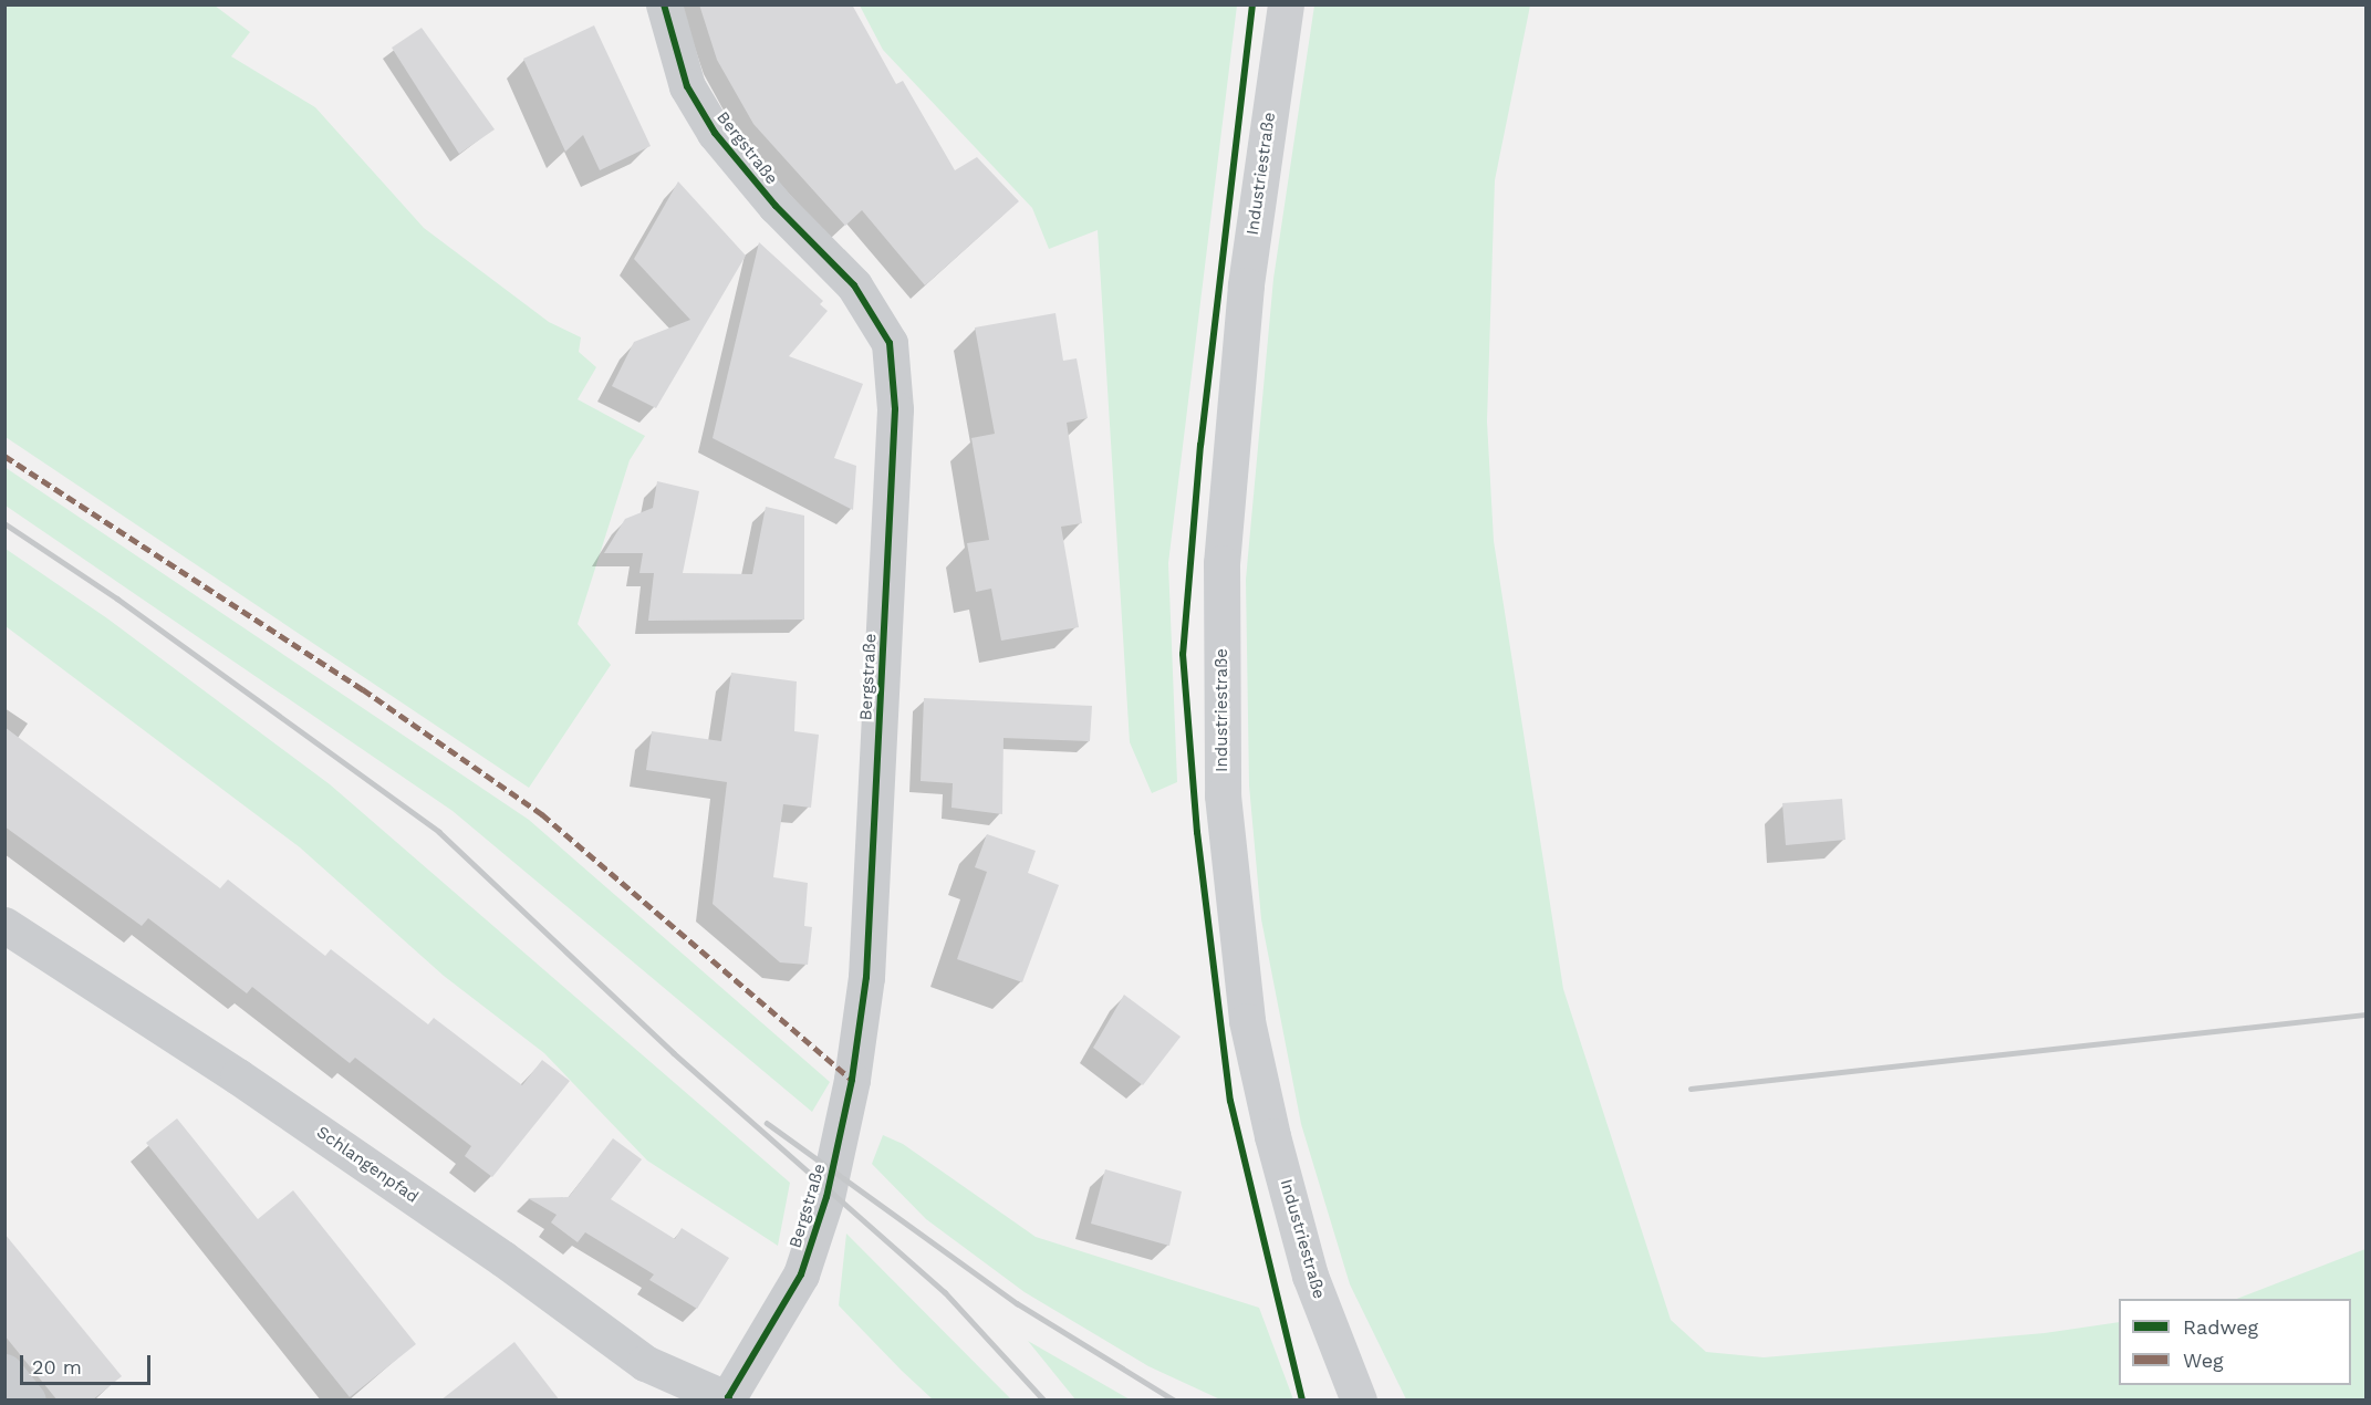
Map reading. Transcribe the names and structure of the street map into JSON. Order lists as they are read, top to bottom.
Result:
{
  "streets": {
    "main road": ["Industriestraße"],
    "street": ["Bergstraße", "Schlangenpfad"]
  },
  "crossings": [
    ["Bergstraße", "Schlangenpfad"]
  ],
  "legend": ["Radweg", "Weg"],
  "scale_bar": "20 m"
}
